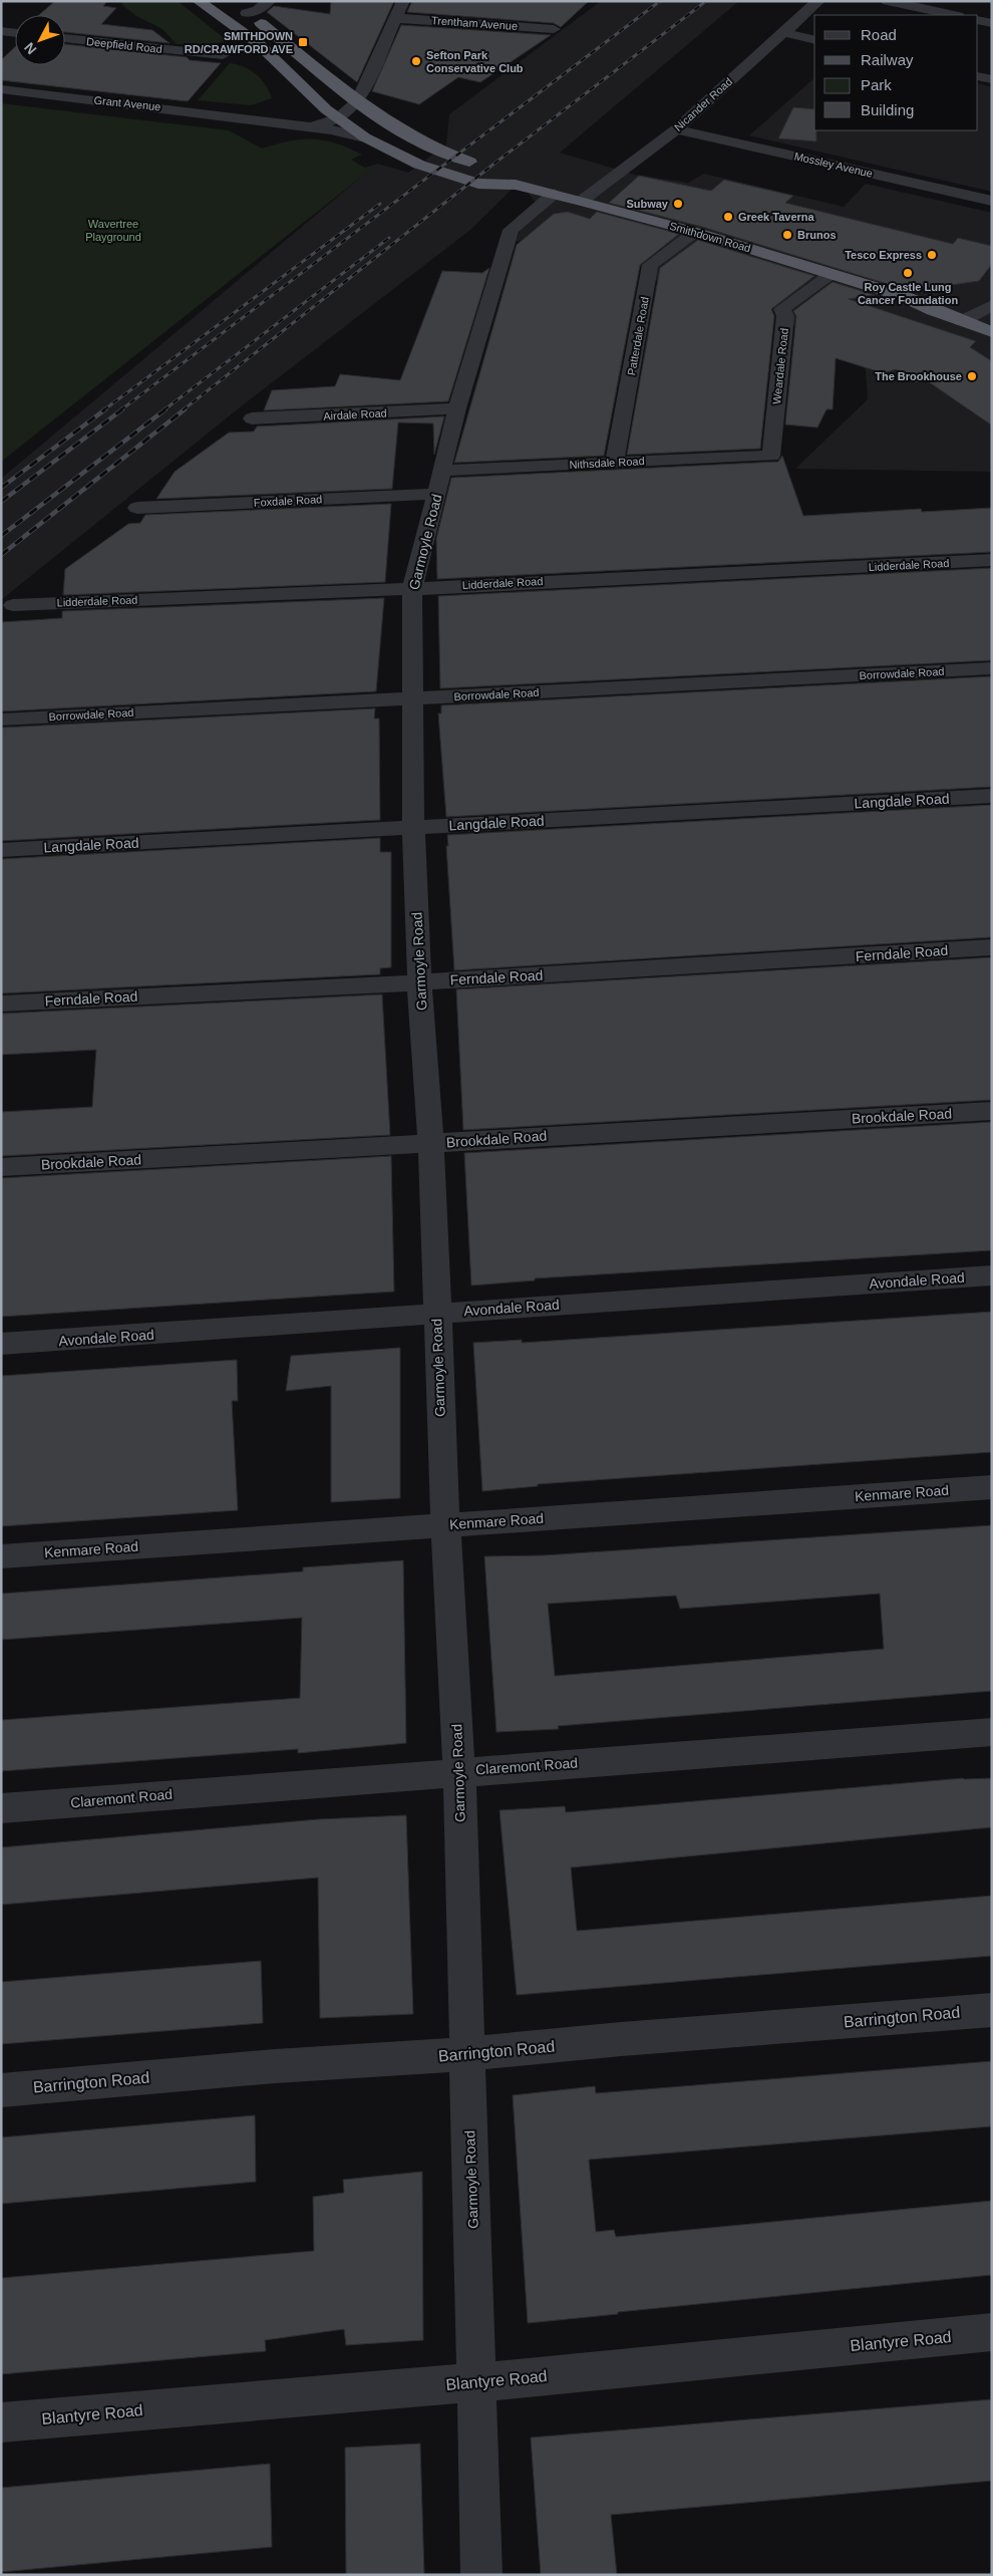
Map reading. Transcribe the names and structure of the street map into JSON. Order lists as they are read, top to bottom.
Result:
{
  "streets": {
    "highway": ["Smithdown Road"],
    "street": [
      "Trentham Avenue",
      "Deepfield Road",
      "Grant Avenue",
      "Nicander Road",
      "Mossley Avenue",
      "Patterdale Road",
      "Weardale Road",
      "Airdale Road",
      "Nithsdale Road",
      "Foxdale Road",
      "Garmoyle Road",
      "Lidderdale Road",
      "Borrowdale Road",
      "Langdale Road",
      "Ferndale Road",
      "Brookdale Road",
      "Avondale Road",
      "Kenmare Road",
      "Claremont Road",
      "Barrington Road",
      "Blantyre Road"
    ]
  },
  "crossings": [
    ["Grant Avenue", "Smithdown Road"],
    ["Nicander Road", "Mossley Avenue"],
    ["Nicander Road", "Smithdown Road"],
    ["Smithdown Road", "Patterdale Road"],
    ["Smithdown Road", "Weardale Road"],
    ["Smithdown Road", "Garmoyle Road"],
    ["Patterdale Road", "Nithsdale Road"],
    ["Weardale Road", "Nithsdale Road"],
    ["Airdale Road", "Garmoyle Road"],
    ["Nithsdale Road", "Foxdale Road"],
    ["Nithsdale Road", "Garmoyle Road"],
    ["Foxdale Road", "Garmoyle Road"],
    ["Garmoyle Road", "Lidderdale Road"],
    ["Garmoyle Road", "Borrowdale Road"],
    ["Garmoyle Road", "Langdale Road"],
    ["Garmoyle Road", "Ferndale Road"],
    ["Garmoyle Road", "Brookdale Road"],
    ["Garmoyle Road", "Avondale Road"],
    ["Garmoyle Road", "Kenmare Road"],
    ["Garmoyle Road", "Claremont Road"],
    ["Garmoyle Road", "Barrington Road"],
    ["Garmoyle Road", "Blantyre Road"]
  ],
  "parks": ["Wavertree Playground"],
  "places": {
    "transit": ["SMITHDOWN RD/CRAWFORD AVE"],
    "other": [
      "Sefton Park Conservative Club",
      "Subway",
      "Greek Taverna",
      "Brunos",
      "Tesco Express",
      "Roy Castle Lung Cancer Foundation",
      "The Brookhouse"
    ]
  },
  "legend": [
    "Road",
    "Railway",
    "Park",
    "Building"
  ],
  "north": "bottom left"
}
